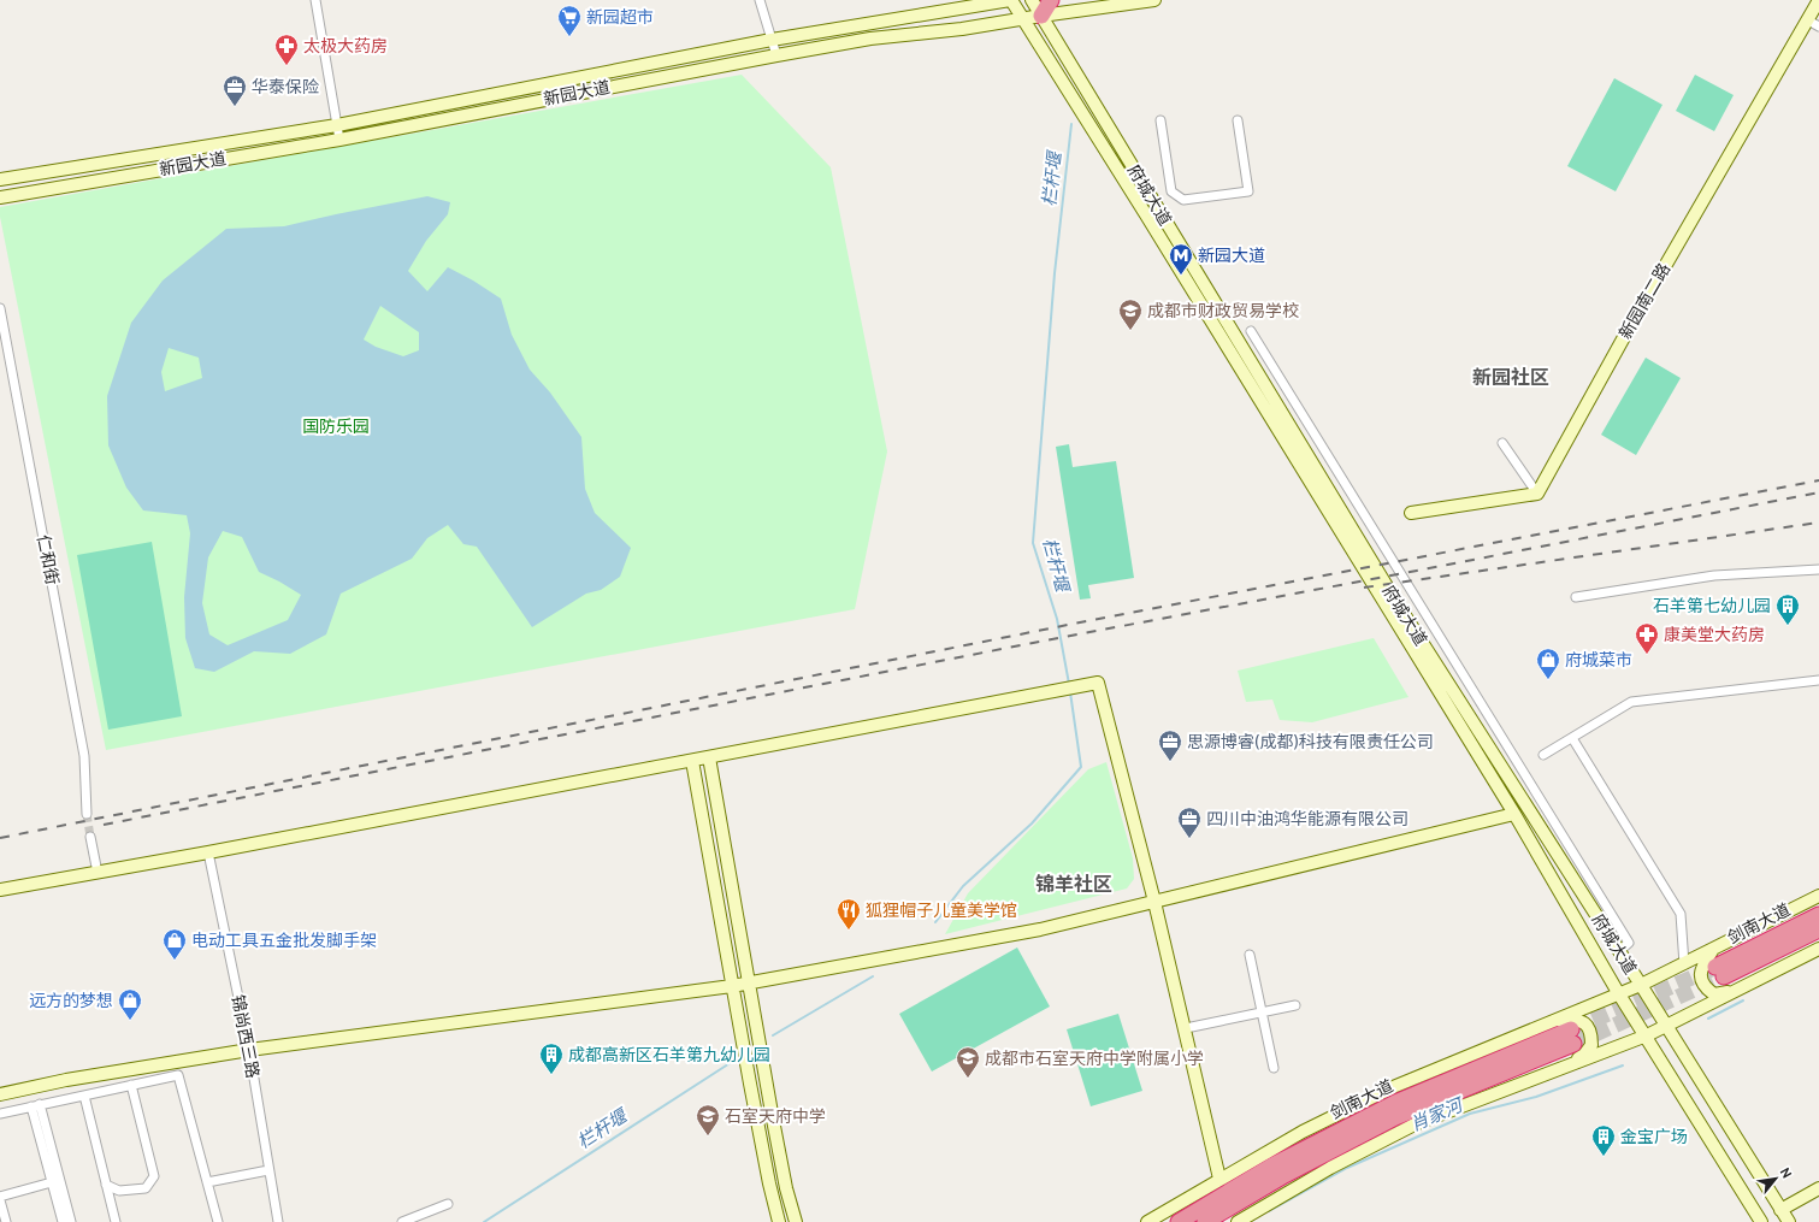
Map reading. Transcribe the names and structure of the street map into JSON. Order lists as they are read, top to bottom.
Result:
{
  "streets": {
    "highway": ["剑南大道"],
    "street": [
      "新园大道",
      "府城大道",
      "新园南二路",
      "仁和街",
      "锦尚西三路"
    ]
  },
  "crossings": [
    ["新园大道", "府城大道"]
  ],
  "districts": ["新园社区", "锦羊社区"],
  "water": ["栏杆堰", "肖家河"],
  "parks": ["国防乐园"],
  "places": {
    "supermarket": ["新园超市"],
    "pharmacy": ["太极大药房", "康美堂大药房"],
    "office": ["华泰保险", "思源博睿(成都)科技有限责任公司", "四川中油鸿华能源有限公司"],
    "metro station": ["新园大道"],
    "school or university": ["成都市财政贸易学校", "成都市石室天府中学附属小学", "石室天府中学"],
    "building": ["石羊第七幼儿园", "成都高新区石羊第九幼儿园", "金宝广场"],
    "shop": ["府城菜市", "电动工具五金批发脚手架", "远方的梦想"],
    "restaurant": ["狐狸帽子儿童美学馆"]
  },
  "north": "top right"
}
